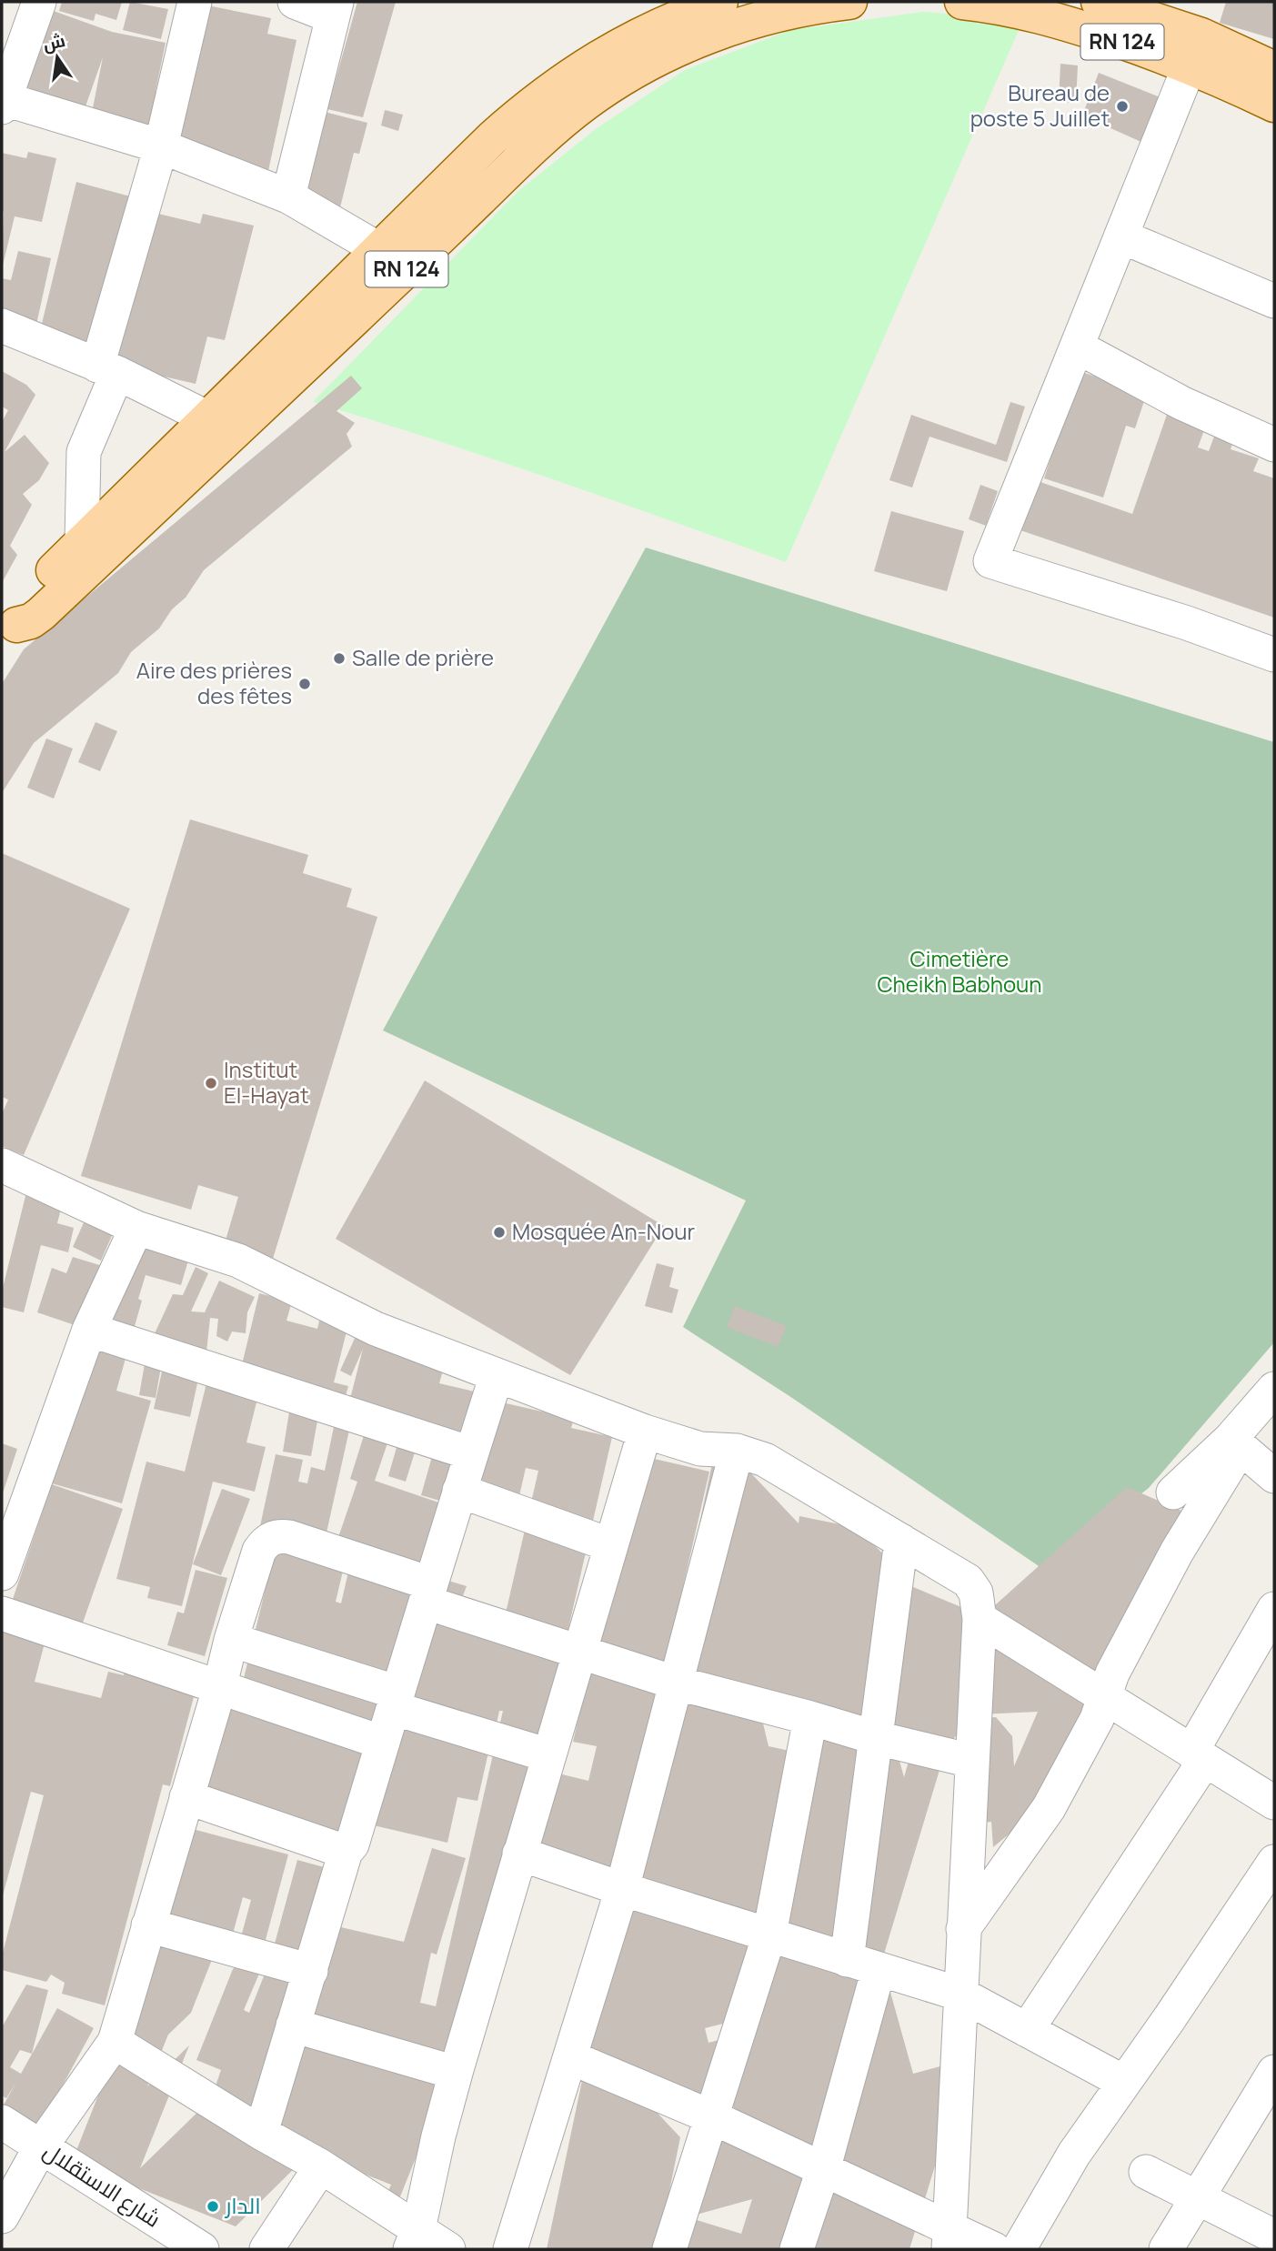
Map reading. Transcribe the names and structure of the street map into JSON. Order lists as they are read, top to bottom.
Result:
{
  "streets": {
    "main road": ["RN 124"],
    "street": ["شارع الاستقلال"]
  },
  "parks": ["Cimetière Cheikh Babhoun"],
  "places": [
    "Bureau de poste 5 Juillet",
    "Salle de prière",
    "Aire des prières des fêtes",
    "Institut El-Hayat",
    "Mosquée An-Nour",
    "الدار"
  ],
  "north": "top"
}
